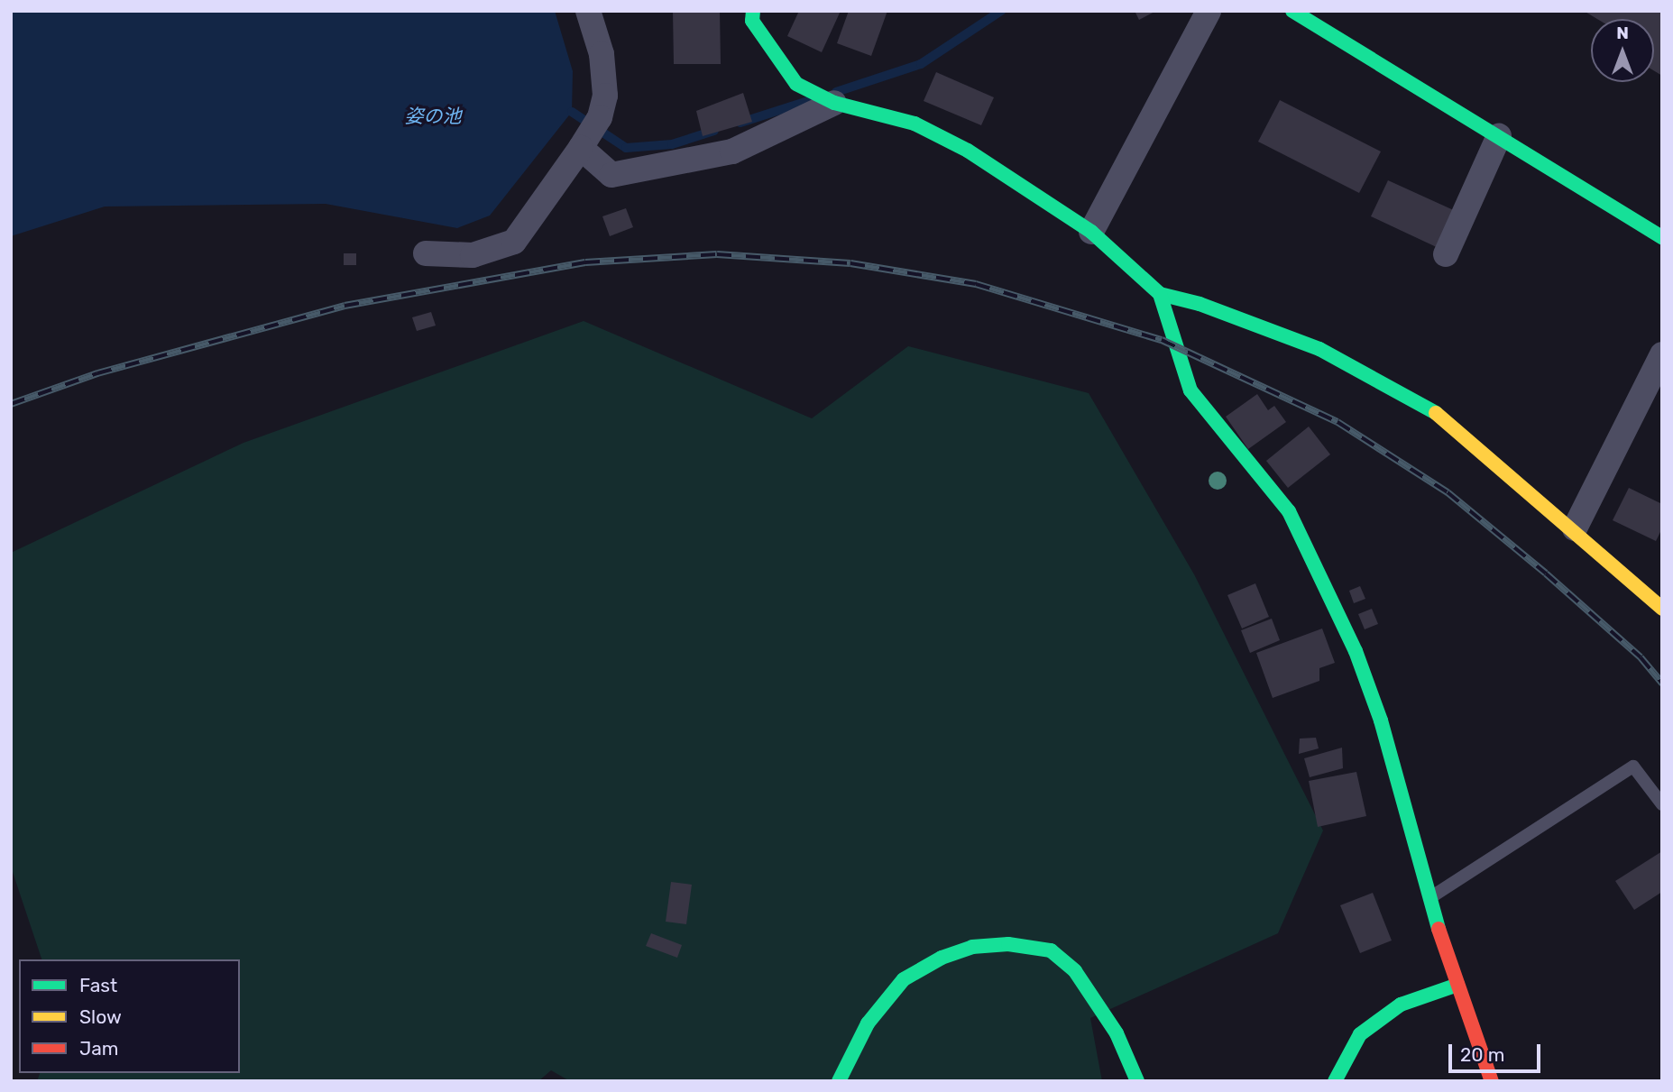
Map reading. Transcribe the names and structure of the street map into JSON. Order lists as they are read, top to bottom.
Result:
{
  "water": ["姿の池"],
  "legend": ["Fast", "Slow", "Jam"],
  "scale_bar": "20 m",
  "north": "top"
}
